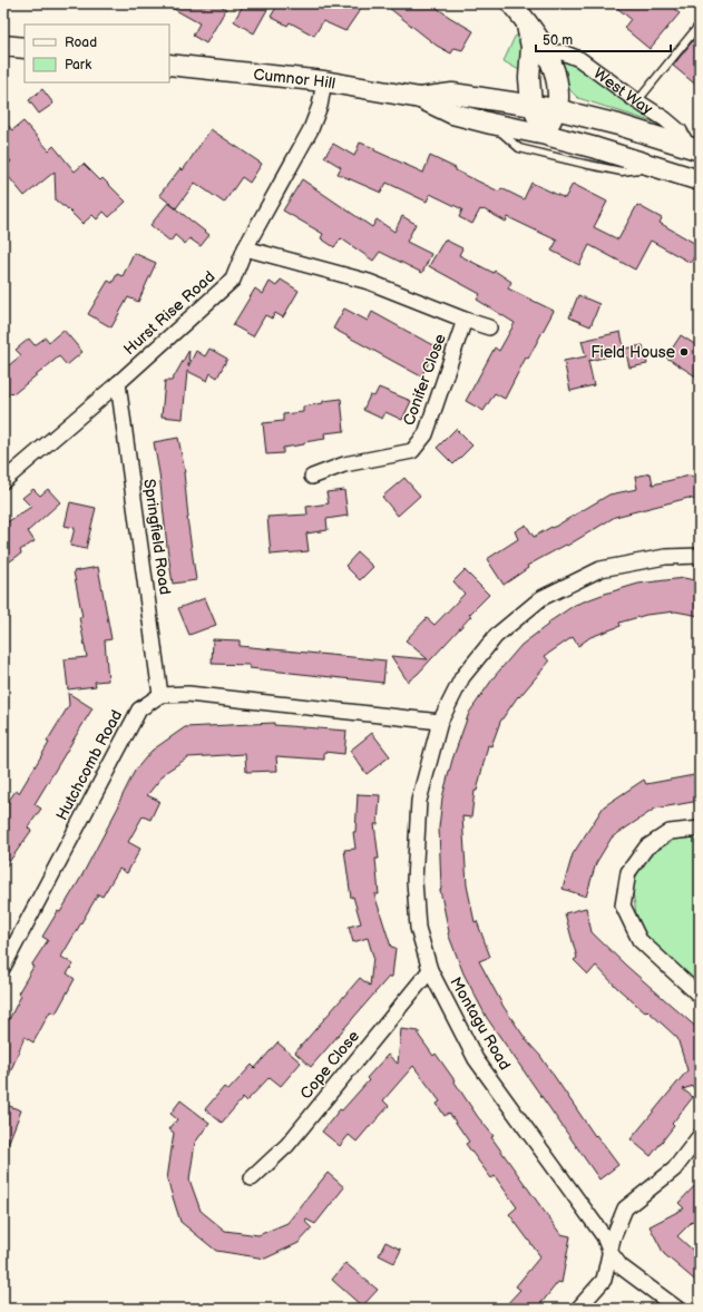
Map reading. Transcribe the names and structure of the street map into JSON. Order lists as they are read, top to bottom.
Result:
{
  "streets": {
    "street": [
      "Cumnor Hill",
      "West Way",
      "Hurst Rise Road",
      "Conifer Close",
      "Springfield Road",
      "Hutchcomb Road",
      "Montagu Road",
      "Cope Close"
    ]
  },
  "crossings": [
    ["Cumnor Hill", "West Way"],
    ["Cumnor Hill", "Hurst Rise Road"],
    ["Hurst Rise Road", "Conifer Close"],
    ["Hurst Rise Road", "Springfield Road"],
    ["Springfield Road", "Hutchcomb Road"],
    ["Montagu Road", "Cope Close"]
  ],
  "places": ["Field House"],
  "legend": ["Road", "Park"],
  "scale_bar": "50 m"
}
